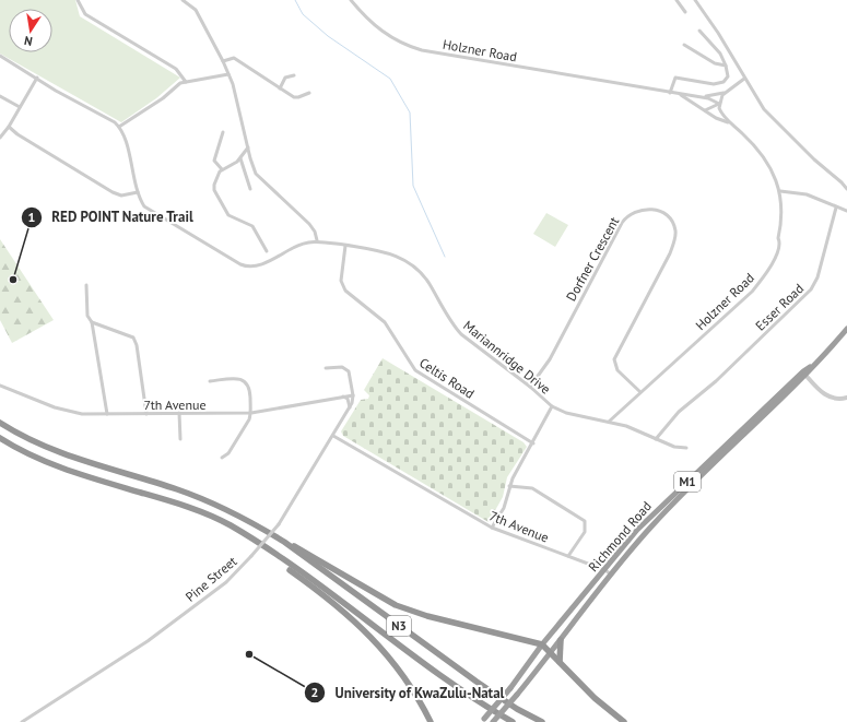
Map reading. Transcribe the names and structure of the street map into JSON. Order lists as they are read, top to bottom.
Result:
{
  "streets": {
    "highway": ["M1", "Richmond Road", "N3"],
    "street": [
      "Holzner Road",
      "Dorfner Crescent",
      "Esser Road",
      "Mariannridge Drive",
      "Celtis Road",
      "7th Avenue",
      "Pine Street"
    ]
  },
  "crossings": [
    ["Holzner Road", "Dorfner Crescent"],
    ["Holzner Road", "Mariannridge Drive"],
    ["Dorfner Crescent", "Mariannridge Drive"],
    ["Esser Road", "Mariannridge Drive"],
    ["Mariannridge Drive", "Celtis Road"],
    ["7th Avenue", "Richmond Road"],
    ["7th Avenue", "Pine Street"]
  ],
  "places": ["RED POINT Nature Trail", "University of KwaZulu-Natal"],
  "north": "bottom"
}
